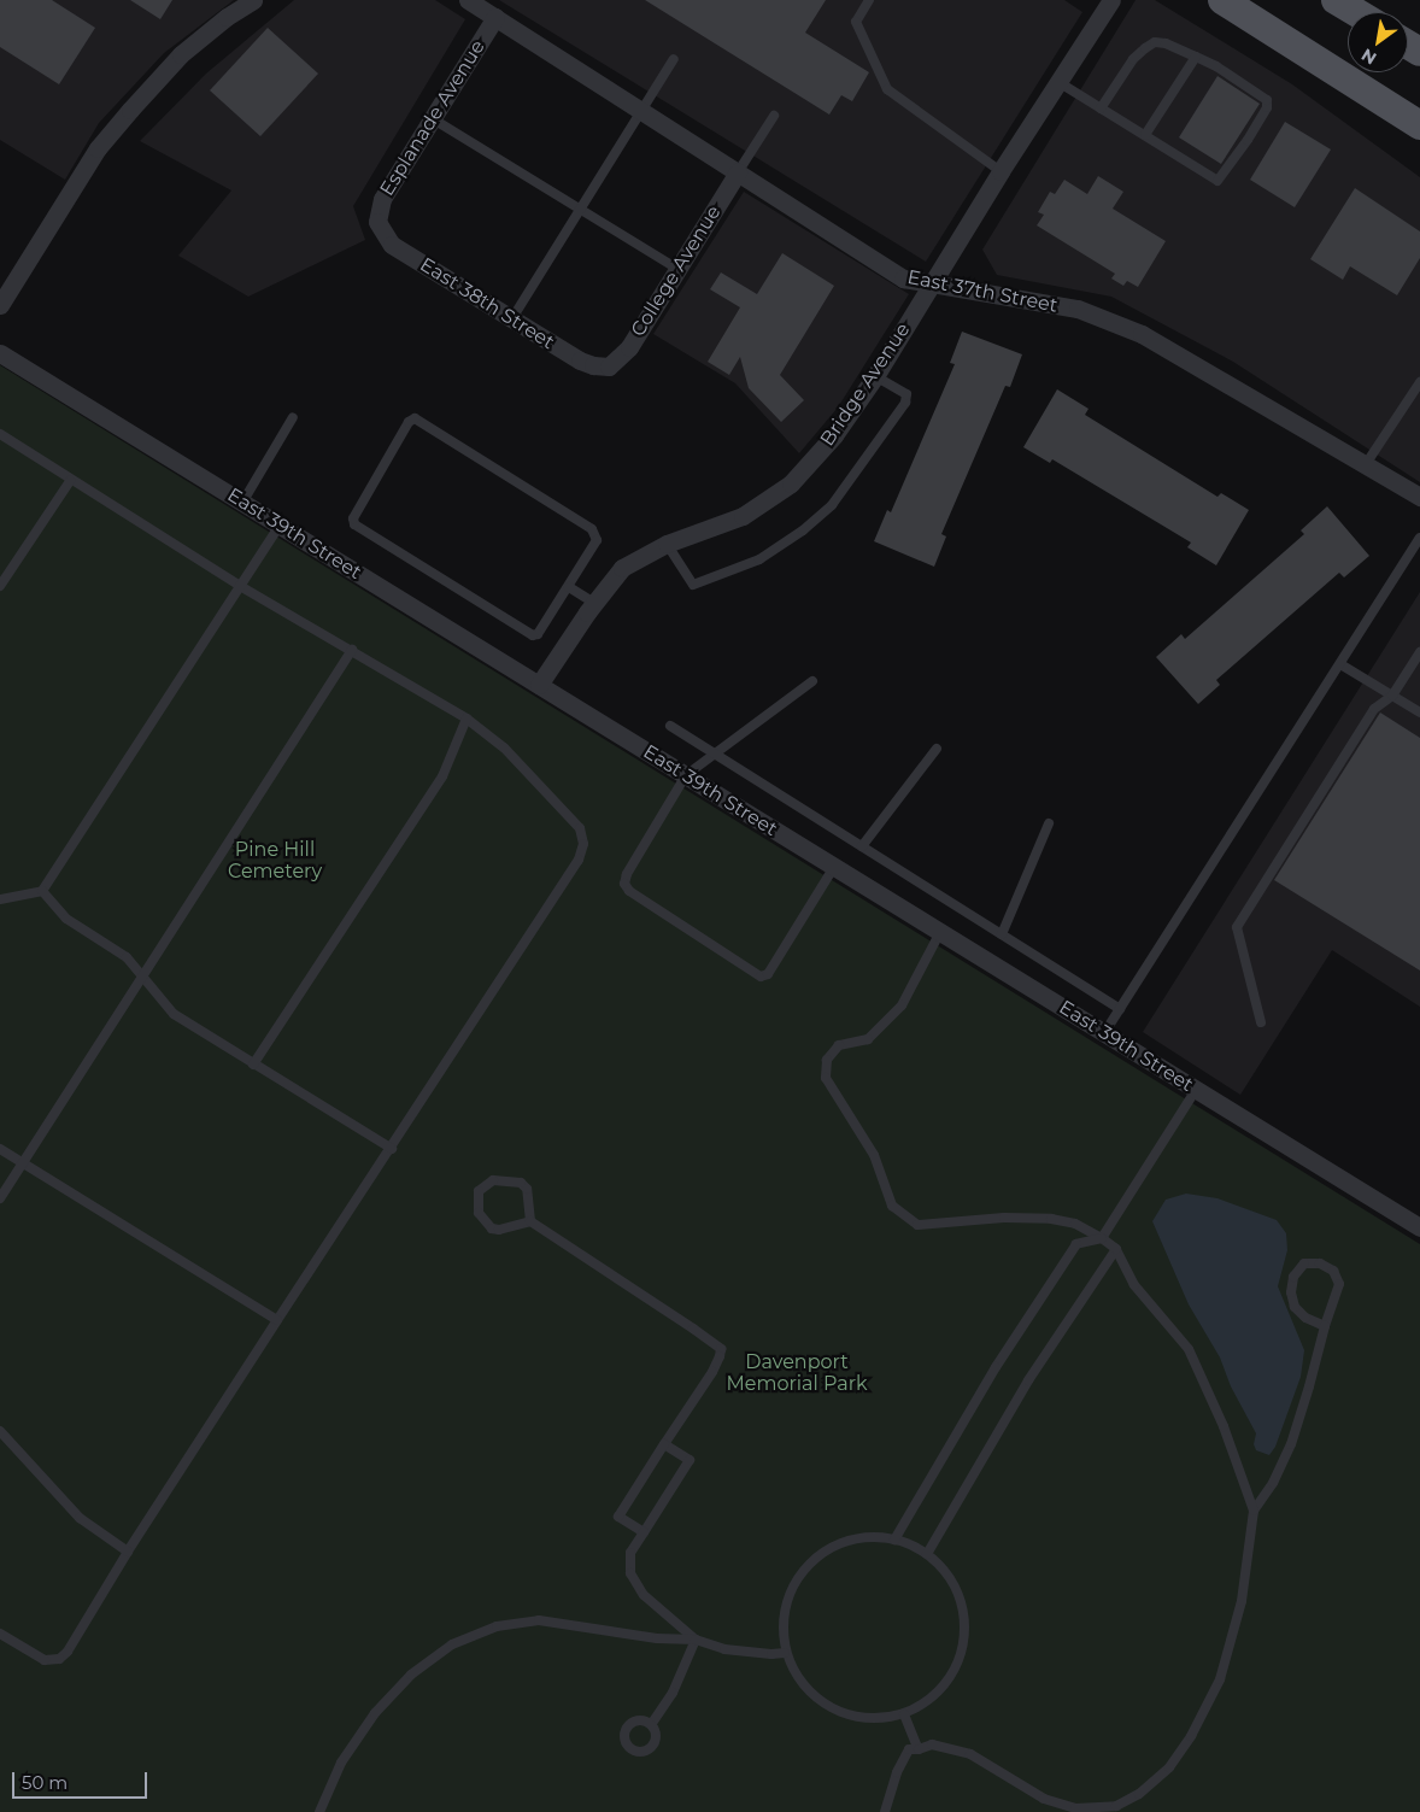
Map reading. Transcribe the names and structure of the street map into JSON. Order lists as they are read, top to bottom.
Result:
{
  "streets": {
    "street": [
      "Esplanade Avenue",
      "College Avenue",
      "East 37th Street",
      "East 38th Street",
      "Bridge Avenue",
      "East 39th Street"
    ]
  },
  "crossings": [
    ["Esplanade Avenue", "East 37th Street"],
    ["Esplanade Avenue", "East 38th Street"],
    ["College Avenue", "East 37th Street"],
    ["College Avenue", "East 38th Street"],
    ["East 37th Street", "Bridge Avenue"],
    ["Bridge Avenue", "East 39th Street"]
  ],
  "parks": ["Pine Hill Cemetery", "Davenport Memorial Park"],
  "scale_bar": "50 m",
  "north": "bottom left"
}
